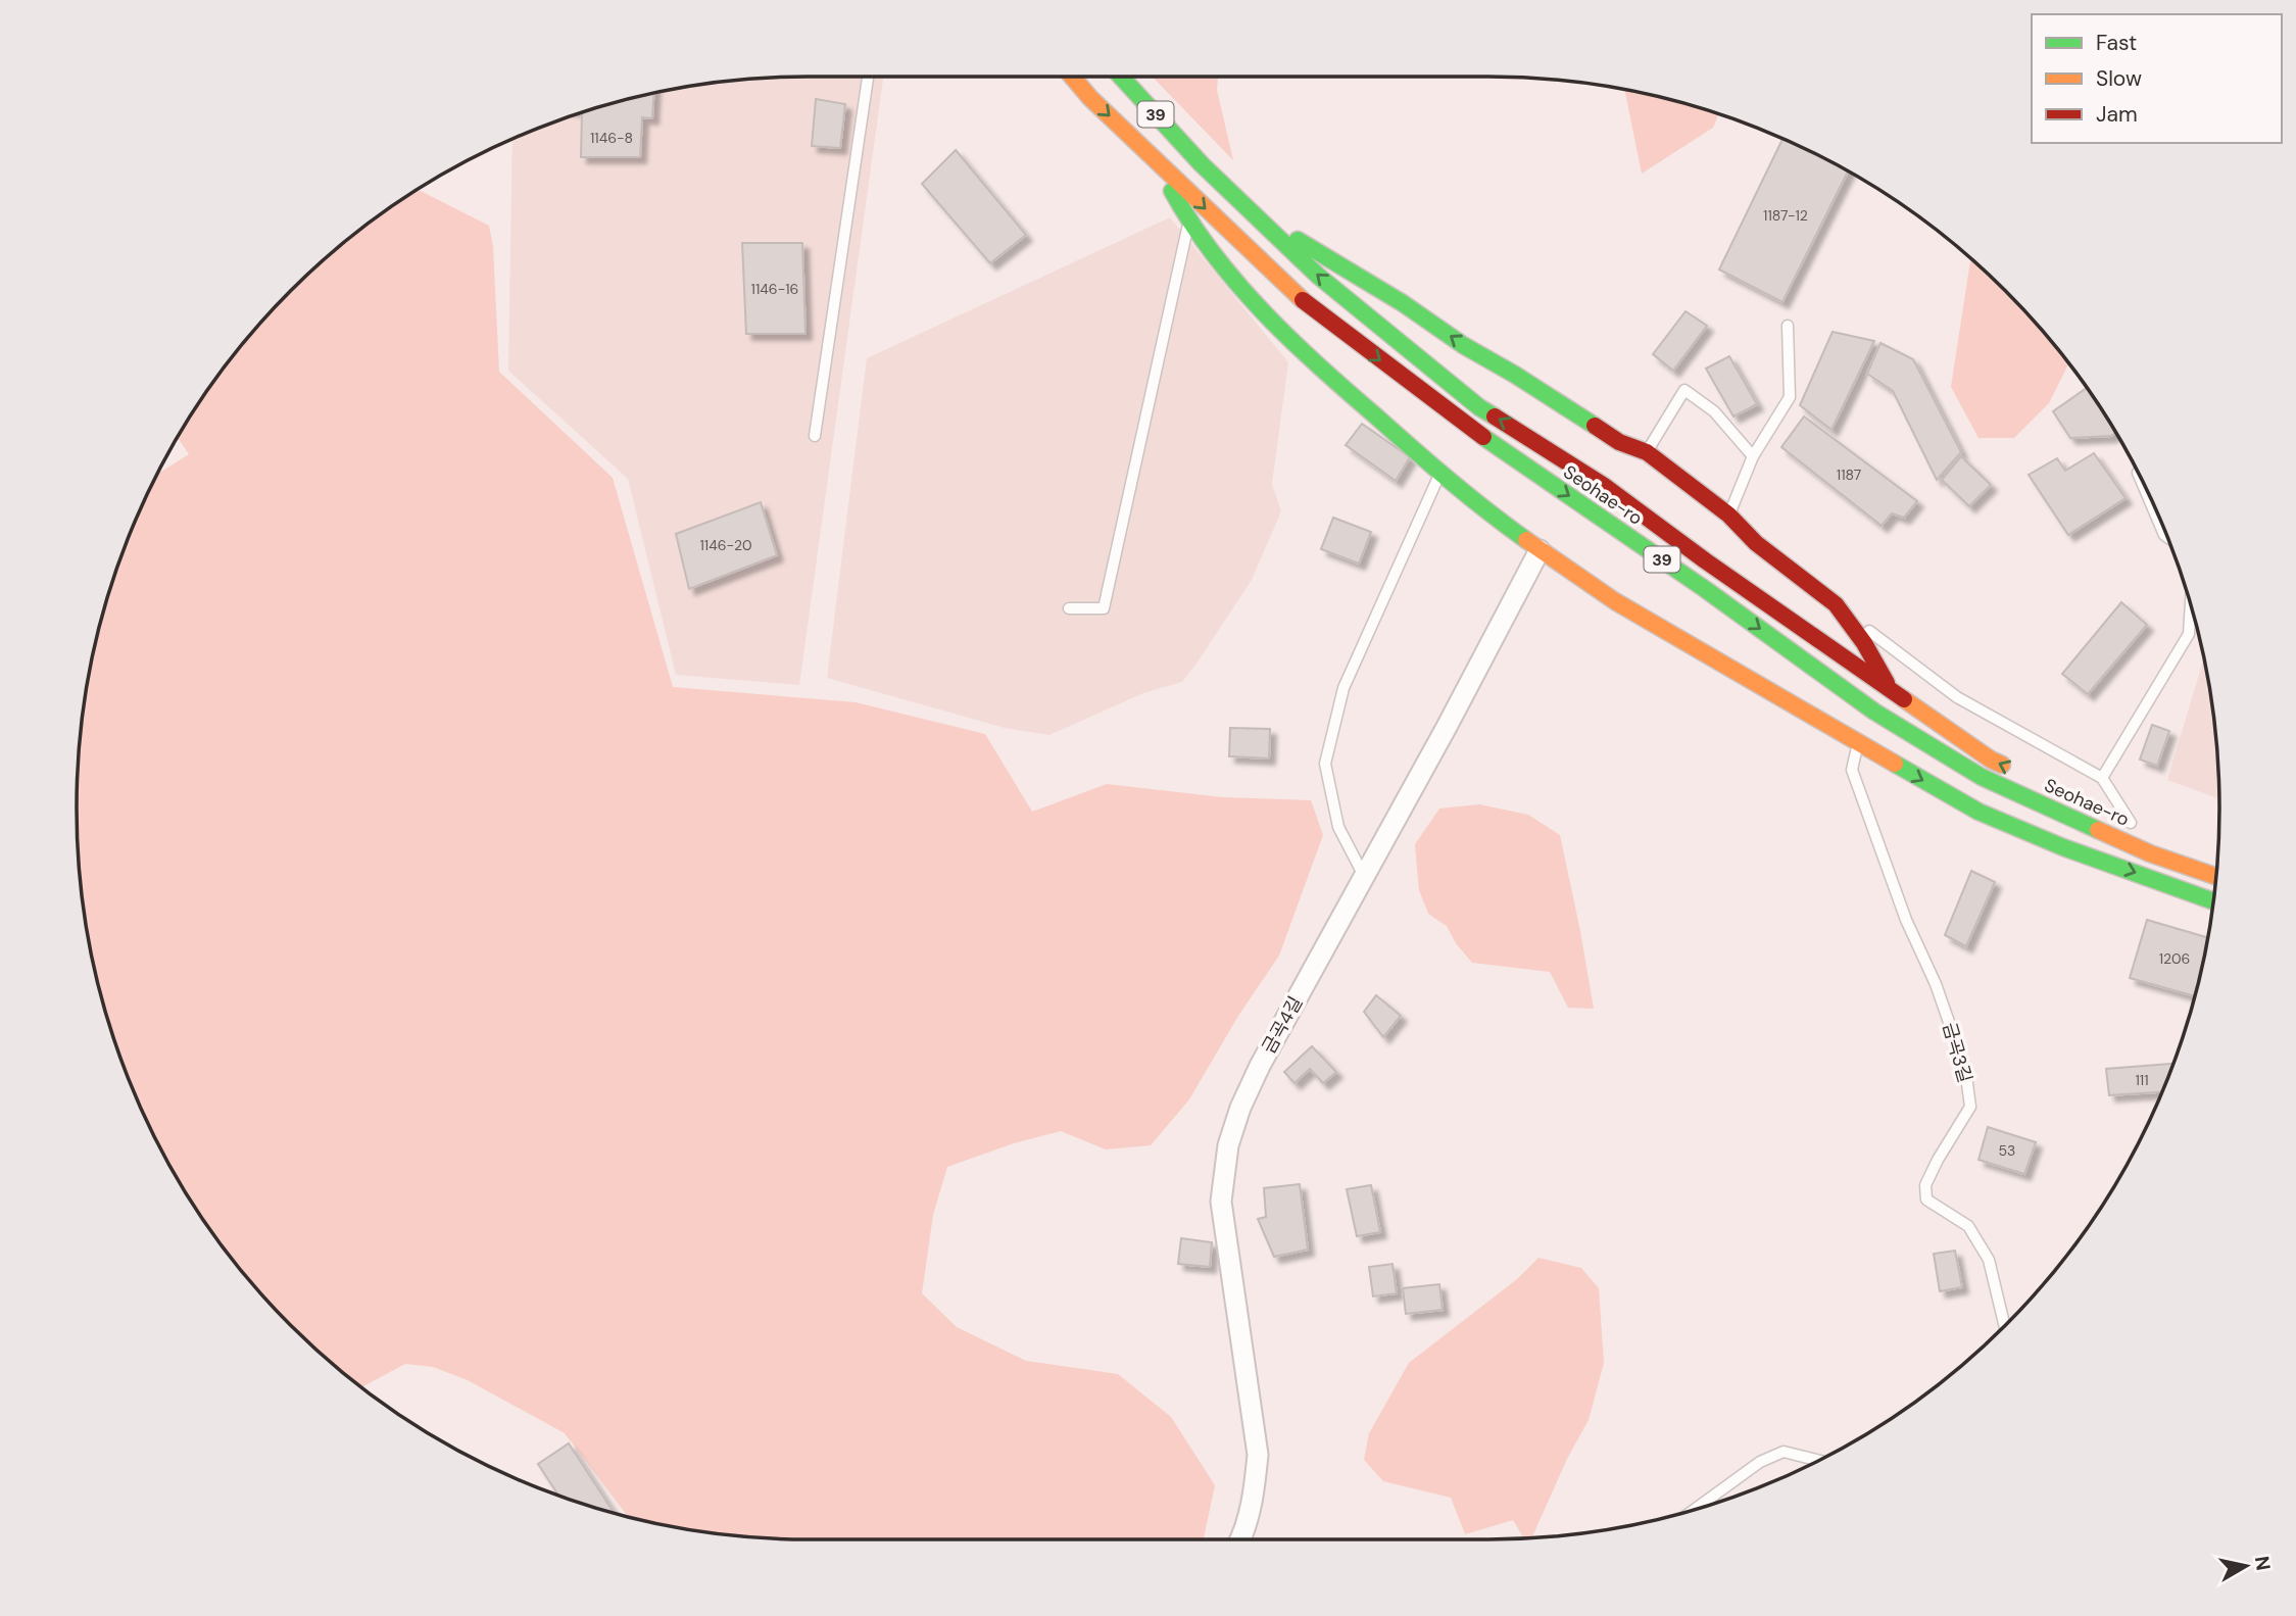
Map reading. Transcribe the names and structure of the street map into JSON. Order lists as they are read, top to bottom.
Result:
{
  "streets": {
    "main road": ["39", "Seohae-ro"],
    "street": ["금곡4길"],
    "lane": ["금곡3길"]
  },
  "house_numbers": [
    "1146-8",
    "1187-12",
    "1146-16",
    "1187",
    "1146-20",
    "1206",
    "111",
    "53"
  ],
  "legend": ["Fast", "Slow", "Jam"],
  "north": "right"
}
